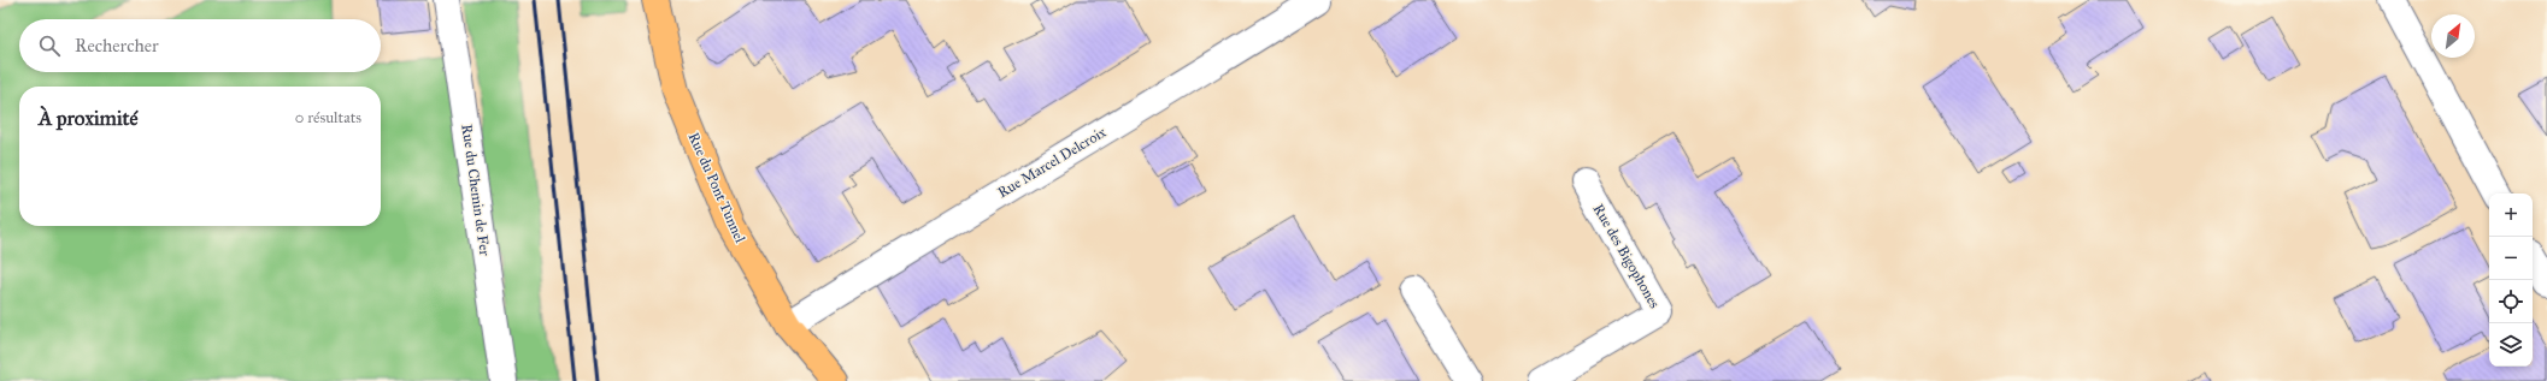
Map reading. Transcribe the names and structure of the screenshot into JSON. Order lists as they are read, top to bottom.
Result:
{
  "streets": {
    "main road": ["Rue du Pont Tunnel"],
    "street": ["Rue Marcel Delcroix", "Rue du Chemin de Fer", "Rue des Bigophones"]
  },
  "crossings": [
    ["Rue Marcel Delcroix", "Rue du Pont Tunnel"]
  ],
  "north": "top right",
  "page": {
    "search": "Rechercher",
    "heading": ["À proximité", "0 résultats"],
    "map_buttons": ["+", "−"]
  }
}
